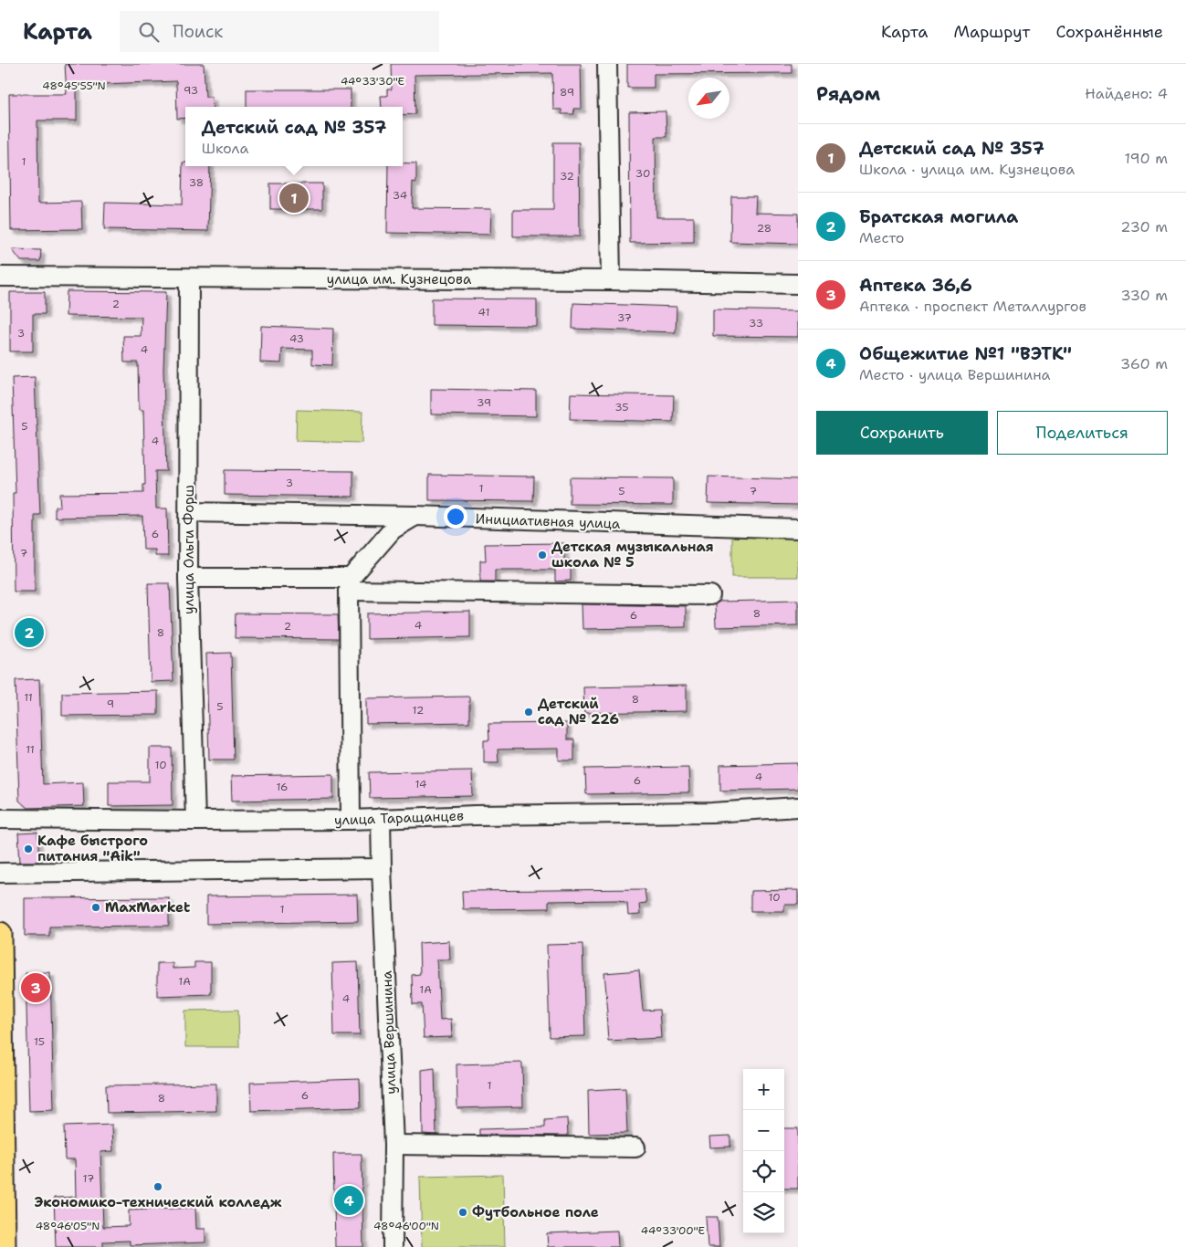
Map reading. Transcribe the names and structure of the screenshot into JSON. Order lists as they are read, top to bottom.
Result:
{
  "streets": {
    "street": [
      "улица им. Кузнецова",
      "Инициативная улица",
      "улица Ольги Форш",
      "улица Таращанцев",
      "улица Вершинина"
    ]
  },
  "crossings": [
    ["улица им. Кузнецова", "улица Ольги Форш"],
    ["Инициативная улица", "улица Ольги Форш"],
    ["улица Ольги Форш", "улица Таращанцев"],
    ["улица Таращанцев", "улица Вершинина"]
  ],
  "places": [
    "Детская музыкальная школа № 5",
    "Детский сад № 226",
    "Кафе быстрого питания \"Aik\"",
    "MaxMarket",
    "Экономико-технический колледж",
    "Футбольное поле"
  ],
  "house_numbers": [
    "93",
    "89",
    "1",
    "30",
    "32",
    "38",
    "34",
    "28",
    "2",
    "41",
    "37",
    "33",
    "3",
    "43",
    "4",
    "39",
    "35",
    "5",
    "4",
    "3",
    "1",
    "5",
    "7",
    "6",
    "7",
    "8",
    "6",
    "4",
    "2",
    "8",
    "11",
    "8",
    "9",
    "5",
    "12",
    "11",
    "10",
    "4",
    "6",
    "14",
    "16",
    "10",
    "1",
    "1А",
    "1А",
    "4",
    "15",
    "1",
    "6",
    "8",
    "17"
  ],
  "north": "bottom left",
  "page": {
    "header": "Карта",
    "search": "Поиск",
    "nav": ["Карта", "Маршрут", "Сохранённые"],
    "heading": ["Рядом", "Найдено: 4"],
    "popup": ["Детский сад № 357", "Школа"],
    "list": [
      {
        "mark": "1",
        "name": "Детский сад № 357",
        "note": "Школа · улица им. Кузнецова",
        "value": "190 m"
      },
      {
        "mark": "2",
        "name": "Братская могила",
        "note": "Место",
        "value": "230 m"
      },
      {
        "mark": "3",
        "name": "Аптека 36,6",
        "note": "Аптека · проспект Металлургов",
        "value": "330 m"
      },
      {
        "mark": "4",
        "name": "Общежитие №1 \"ВЭТК\"",
        "note": "Место · улица Вершинина",
        "value": "360 m"
      }
    ],
    "pins": [
      "1",
      "2",
      "3",
      "4"
    ],
    "buttons": ["Сохранить", "Поделиться"],
    "map_buttons": ["+", "−"]
  },
  "coordinates": [
    "44°33'30\"E",
    "48°45'55\"N",
    "48°46'05\"N",
    "48°46'00\"N",
    "44°33'00\"E"
  ]
}
